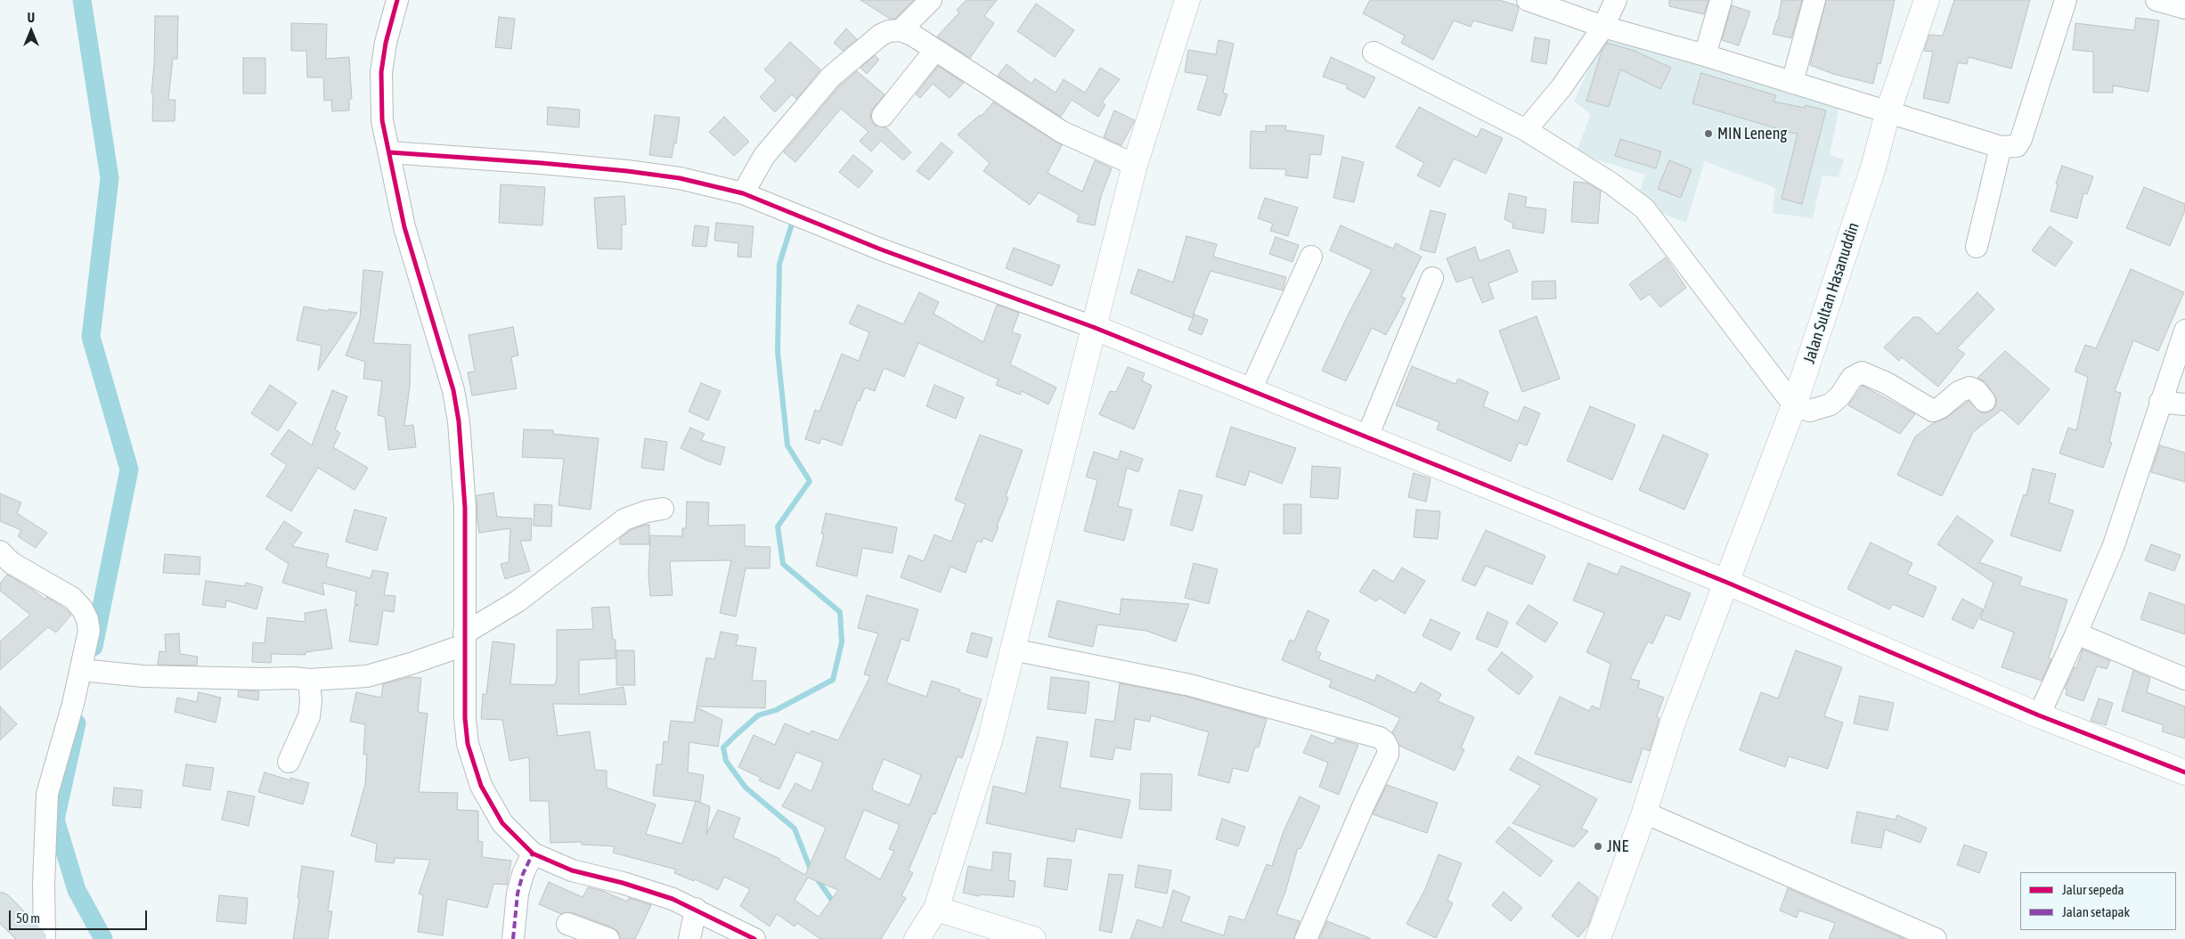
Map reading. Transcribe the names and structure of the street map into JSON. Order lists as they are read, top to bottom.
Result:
{
  "streets": {
    "street": ["Jalan Sultan Hasanuddin"]
  },
  "places": ["MIN Leneng", "JNE"],
  "legend": ["Jalur sepeda", "Jalan setapak"],
  "scale_bar": "50 m",
  "north": "top"
}
